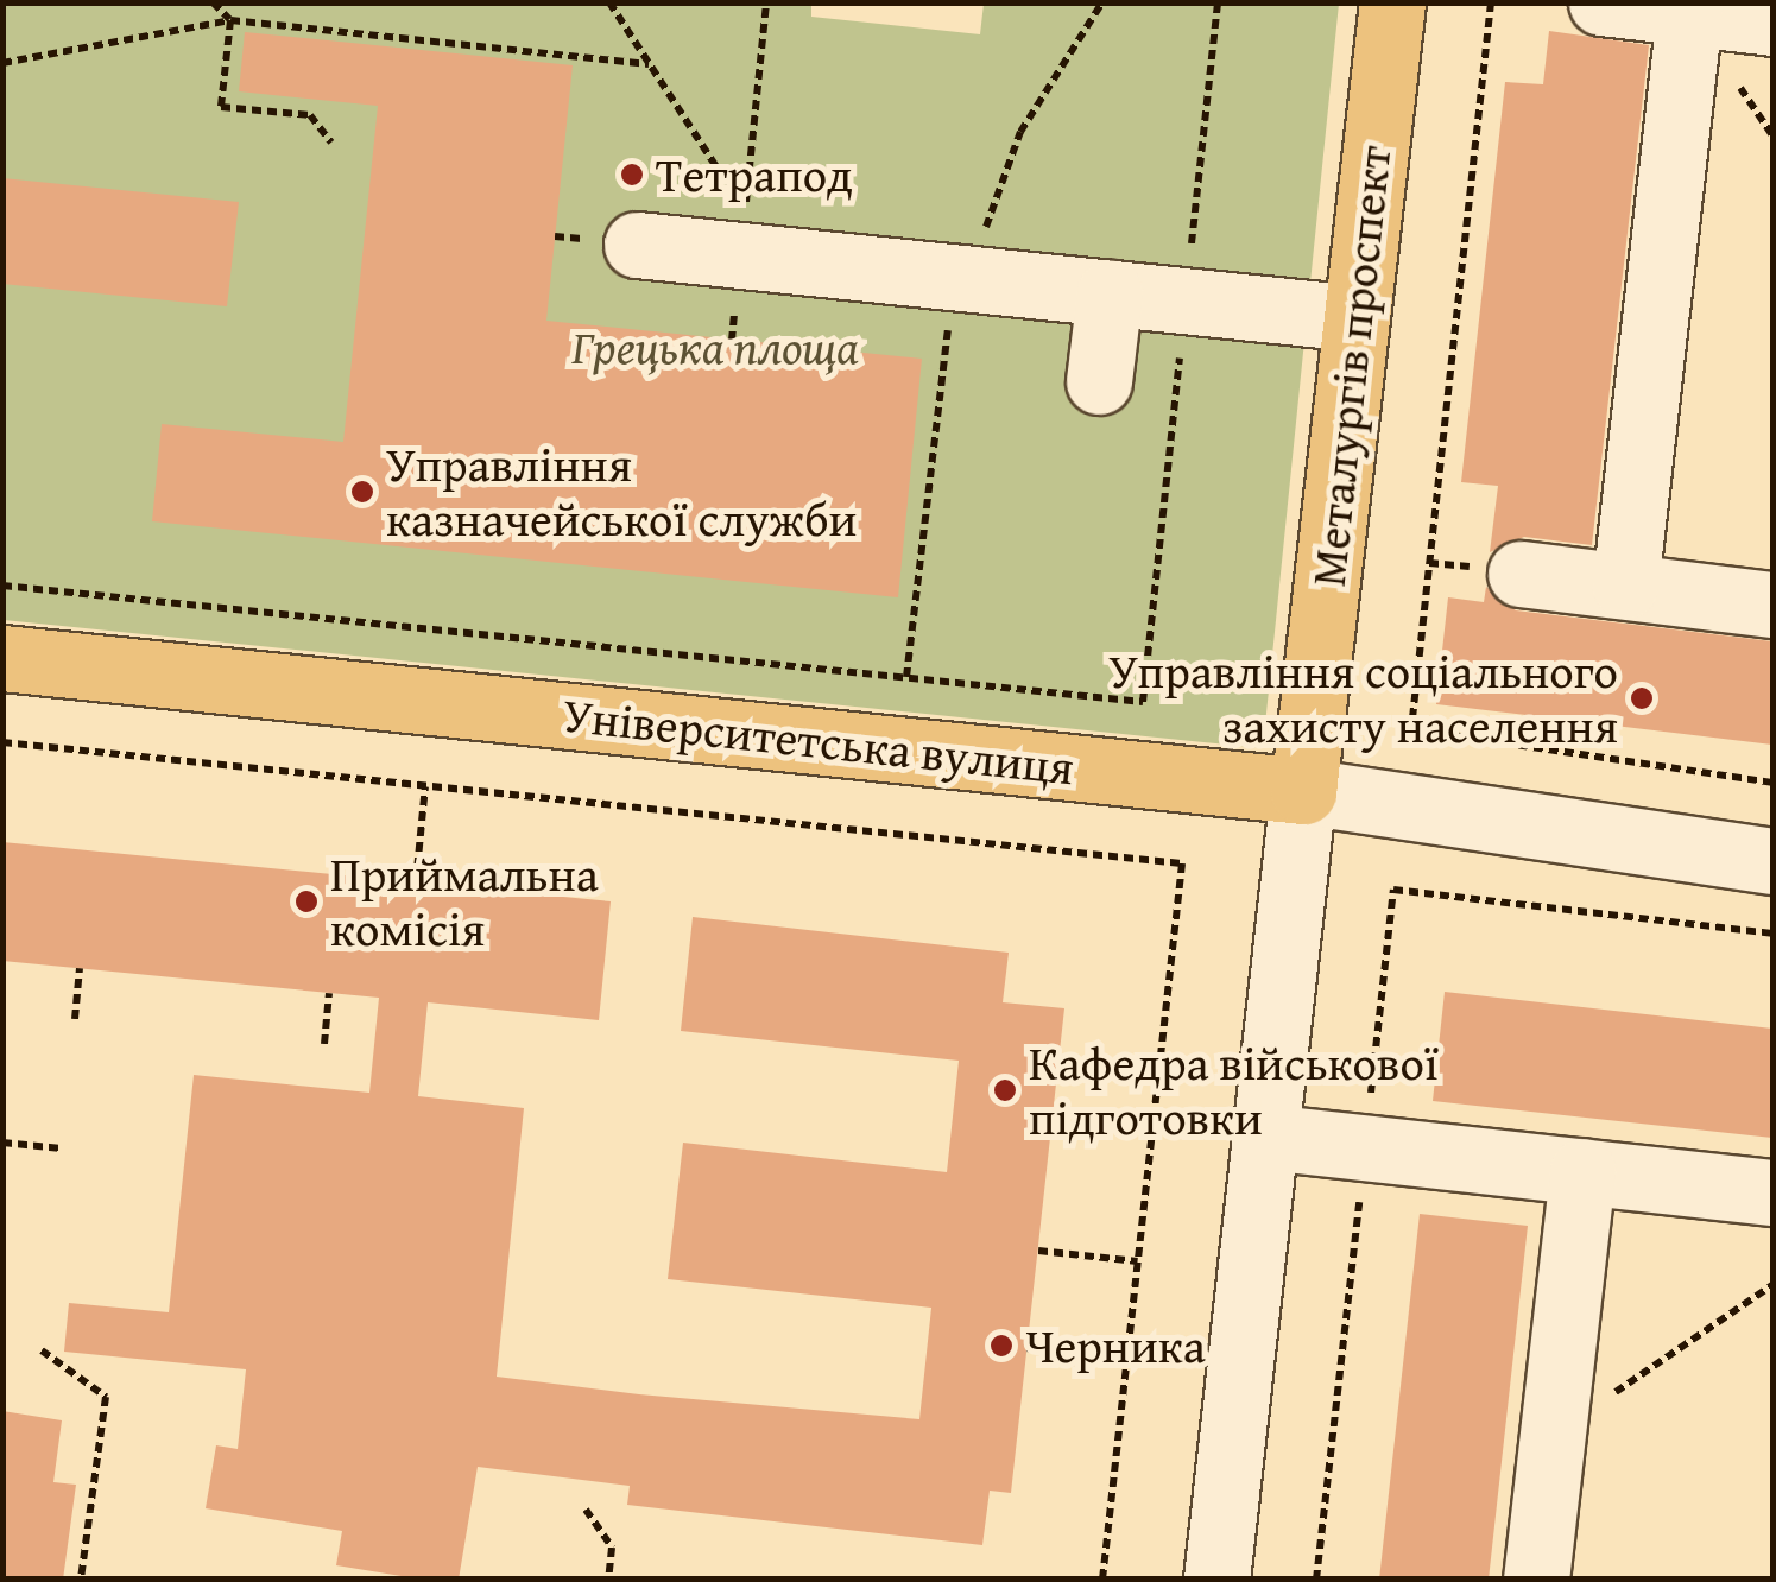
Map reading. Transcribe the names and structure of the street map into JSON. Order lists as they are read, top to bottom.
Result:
{
  "streets": {
    "main road": ["Металургів проспект", "Університетська вулиця"]
  },
  "crossings": [
    ["Металургів проспект", "Університетська вулиця"]
  ],
  "parks": ["Грецька площа"],
  "places": [
    "Тетрапод",
    "Управління казначейської служби",
    "Управління соціального захисту населення",
    "Приймальна комісія",
    "Кафедра військової підготовки",
    "Черника"
  ]
}
